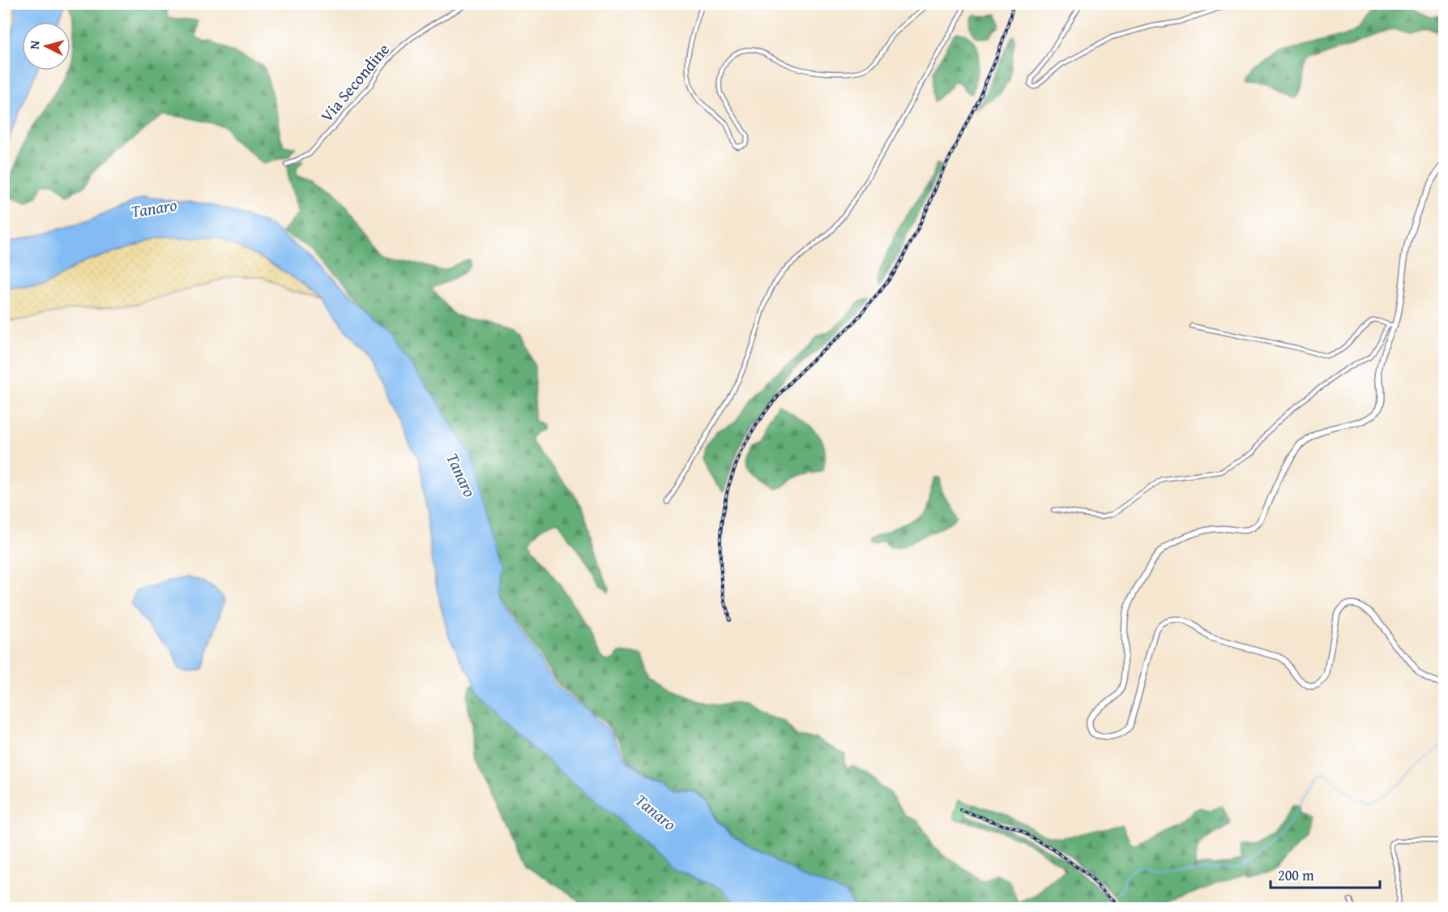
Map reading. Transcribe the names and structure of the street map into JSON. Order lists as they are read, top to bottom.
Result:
{
  "streets": {
    "street": ["Via Secondine"]
  },
  "water": ["Tanaro"],
  "scale_bar": "200 m",
  "north": "left"
}
